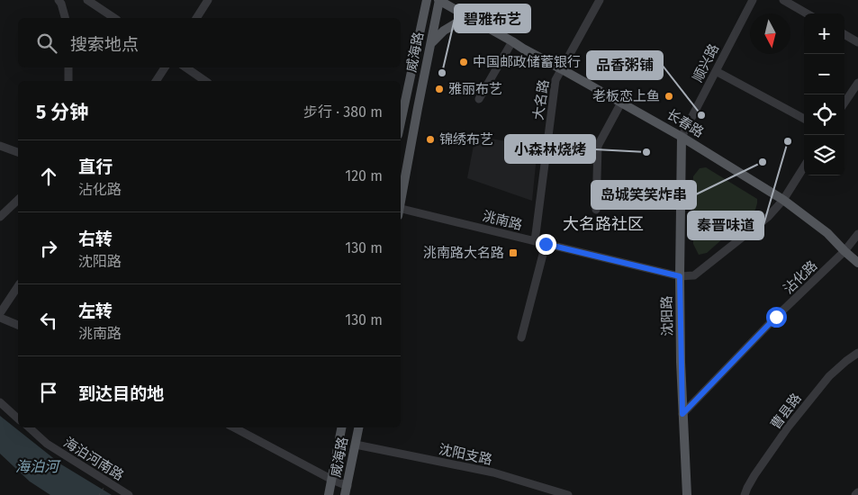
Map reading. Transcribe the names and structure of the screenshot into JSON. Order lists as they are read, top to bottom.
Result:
{
  "streets": {
    "main road": ["威海路", "长春路", "沈阳路"],
    "street": [
      "顺兴路",
      "大名路",
      "洮南路",
      "沾化路",
      "曹县路",
      "沈阳支路",
      "海泊河南路"
    ]
  },
  "crossings": [
    ["威海路", "长春路"],
    ["威海路", "沈阳支路"],
    ["顺兴路", "长春路"],
    ["顺兴路", "沈阳路"],
    ["大名路", "长春路"],
    ["大名路", "洮南路"],
    ["长春路", "沾化路"],
    ["长春路", "沈阳路"],
    ["洮南路", "沈阳路"],
    ["沾化路", "沈阳路"]
  ],
  "districts": ["大名路社区"],
  "water": ["海泊河"],
  "places": {
    "other": [
      "中国邮政储蓄银行",
      "碧雅布艺",
      "雅丽布艺",
      "老板恋上鱼",
      "品香粥铺",
      "锦绣布艺",
      "秦晋味道",
      "小森林烧烤",
      "岛城笑笑炸串"
    ],
    "transit": ["洮南路大名路"]
  },
  "north": "bottom",
  "page": {
    "map_buttons": ["+", "−"],
    "search": "搜索地点",
    "heading": ["5 分钟", "步行 · 380 m"],
    "list": [
      ["直行", "沾化路", "120 m"],
      ["右转", "沈阳路", "130 m"],
      ["左转", "洮南路", "130 m"],
      "到达目的地"
    ]
  }
}
